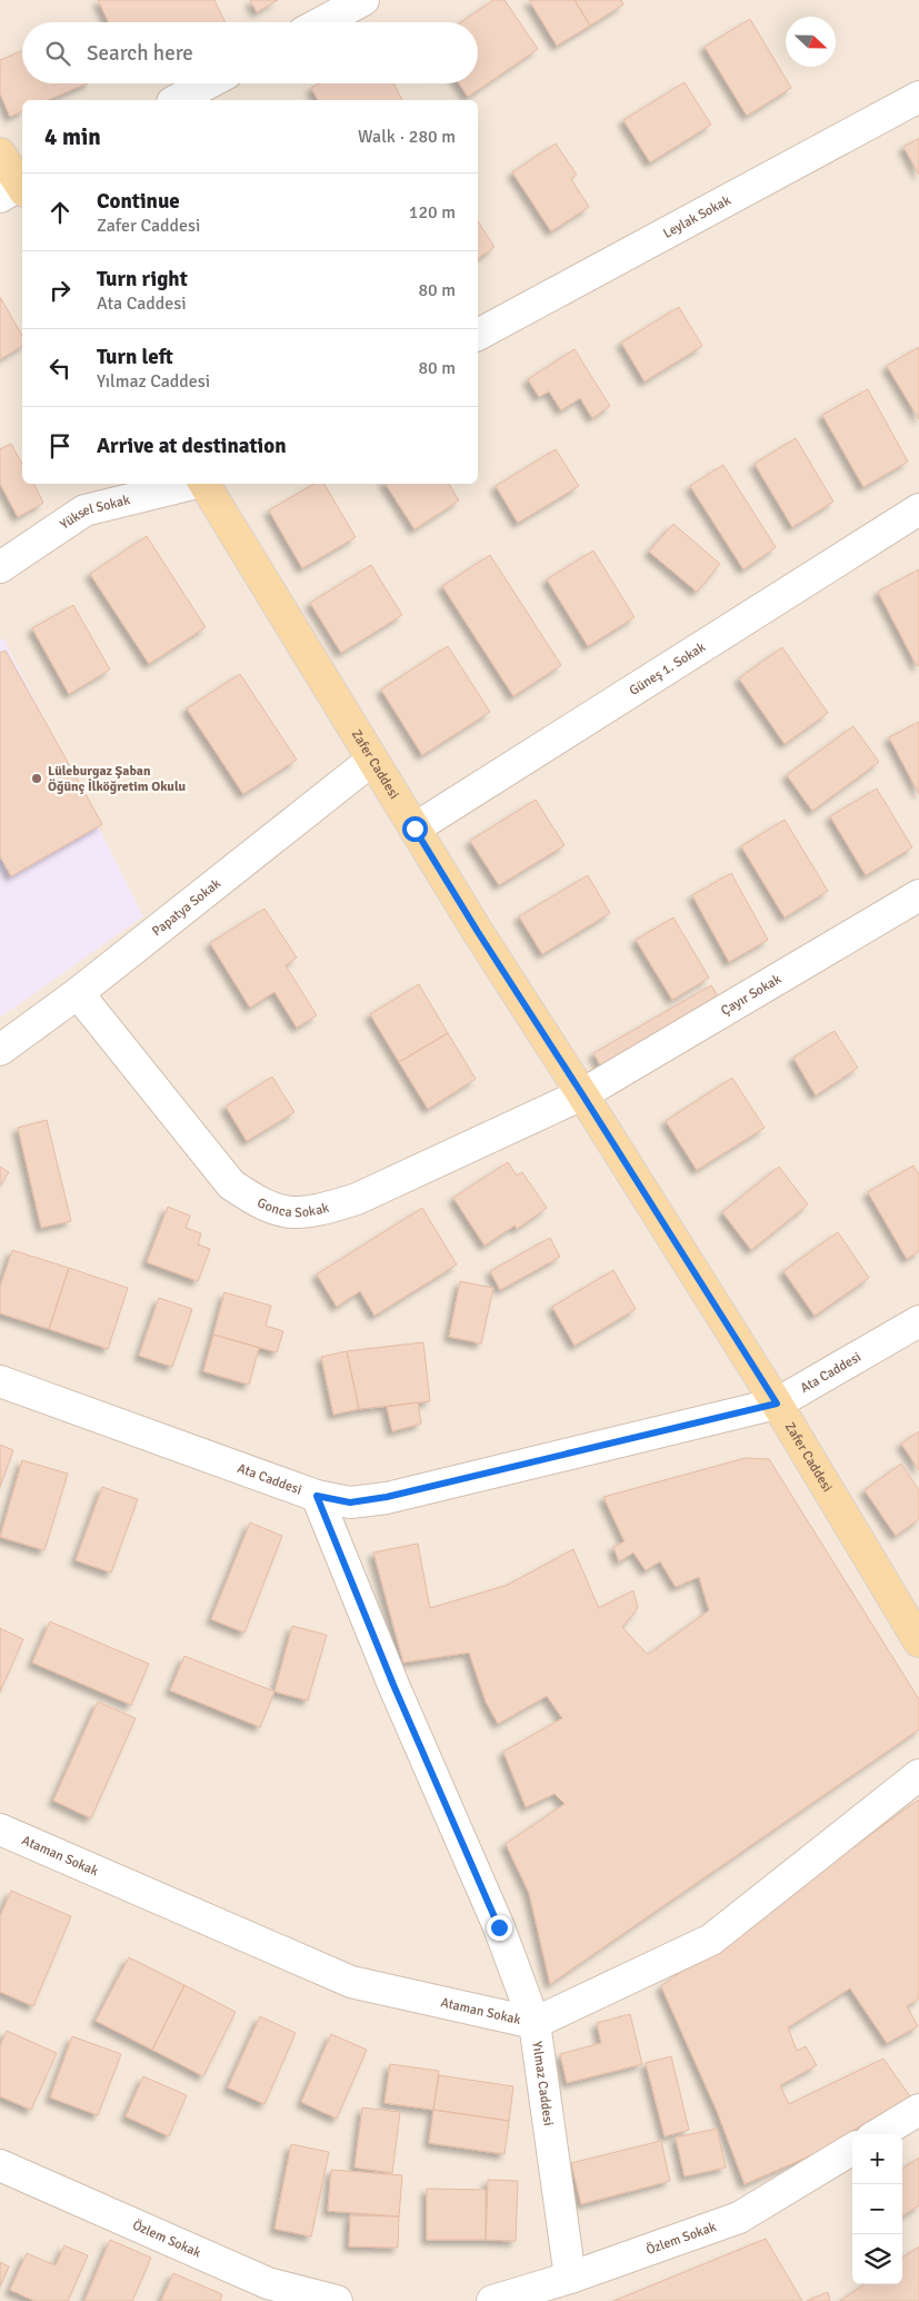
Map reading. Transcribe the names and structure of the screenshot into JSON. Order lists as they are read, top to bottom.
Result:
{
  "streets": {
    "main road": ["Zafer Caddesi"],
    "street": [
      "Leylak Sokak",
      "Yüksel Sokak",
      "Güneş 1. Sokak",
      "Papatya Sokak",
      "Çayır Sokak",
      "Gonca Sokak",
      "Ata Caddesi",
      "Ataman Sokak",
      "Yılmaz Caddesi",
      "Özlem Sokak"
    ]
  },
  "crossings": [
    ["Güneş 1. Sokak", "Zafer Caddesi"],
    ["Zafer Caddesi", "Papatya Sokak"],
    ["Zafer Caddesi", "Çayır Sokak"],
    ["Zafer Caddesi", "Gonca Sokak"],
    ["Zafer Caddesi", "Ata Caddesi"],
    ["Papatya Sokak", "Gonca Sokak"],
    ["Çayır Sokak", "Gonca Sokak"],
    ["Ata Caddesi", "Yılmaz Caddesi"],
    ["Ataman Sokak", "Yılmaz Caddesi"],
    ["Yılmaz Caddesi", "Özlem Sokak"]
  ],
  "places": ["Lüleburgaz Şaban Öğünç İlköğretim Okulu"],
  "north": "right",
  "page": {
    "search": "Search here",
    "heading": ["4 min", "Walk · 280 m"],
    "list": [
      ["Continue", "Zafer Caddesi", "120 m"],
      ["Turn right", "Ata Caddesi", "80 m"],
      ["Turn left", "Yılmaz Caddesi", "80 m"],
      "Arrive at destination"
    ],
    "map_buttons": ["+", "−"]
  }
}
